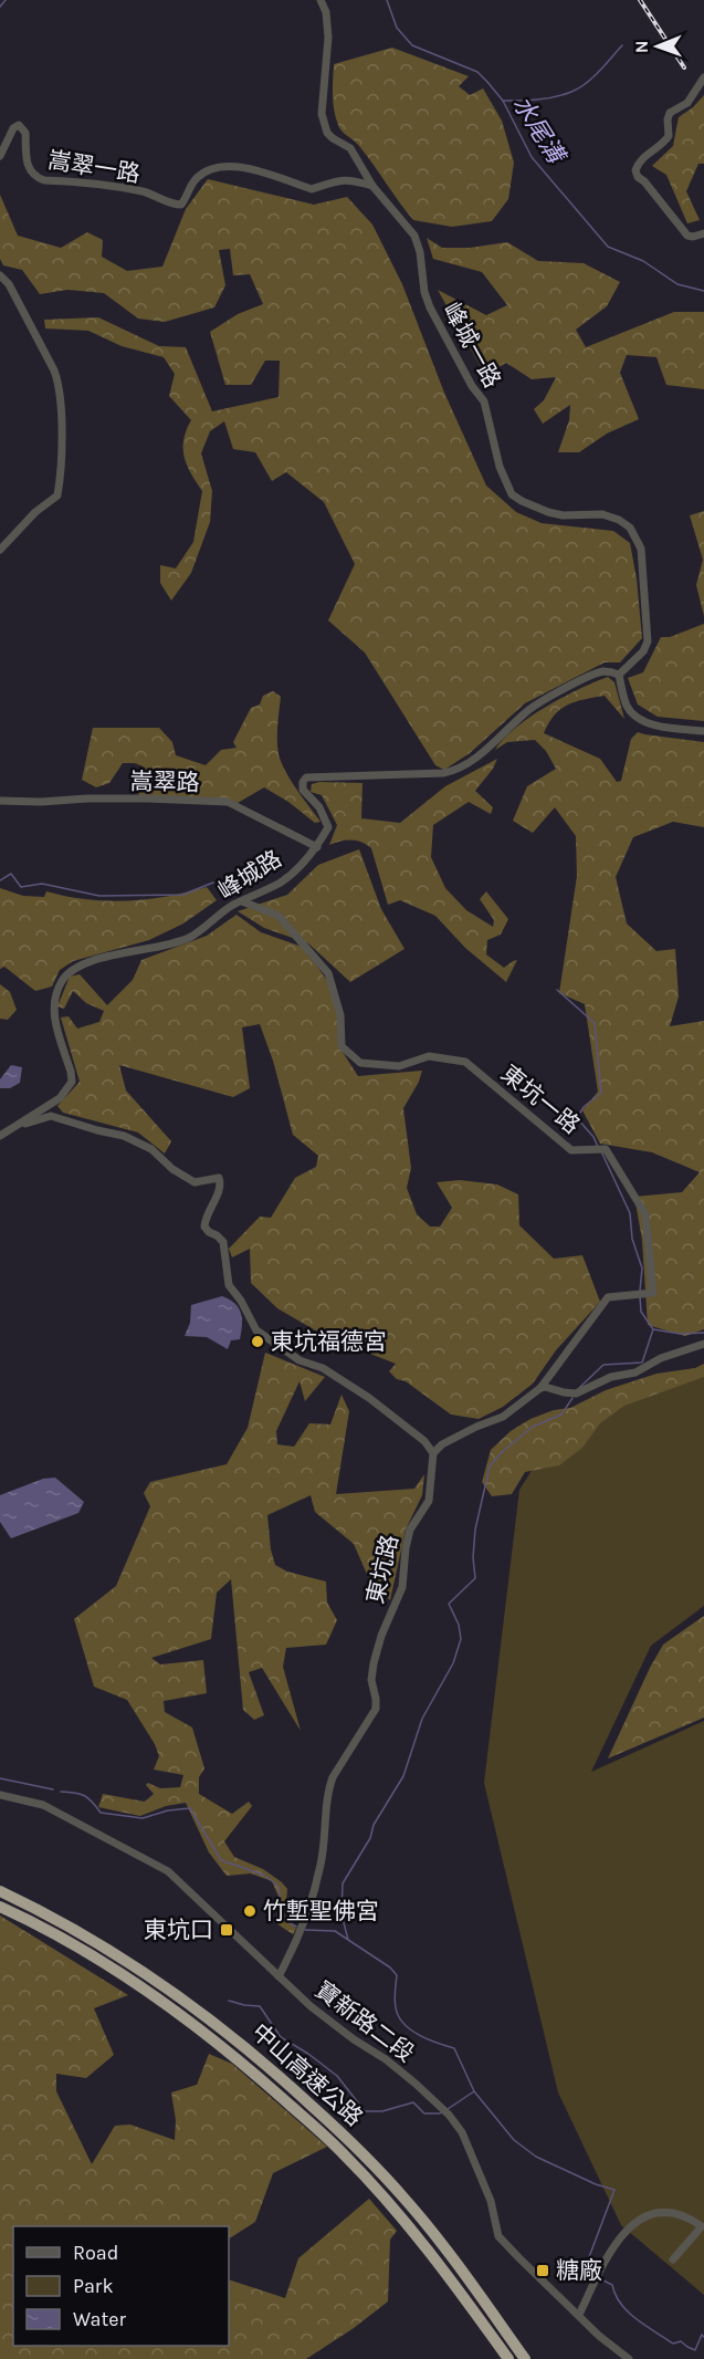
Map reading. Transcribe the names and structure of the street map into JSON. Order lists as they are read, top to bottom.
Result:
{
  "streets": {
    "highway": ["中山高速公路"],
    "street": [
      "嵩翠一路",
      "峰城一路",
      "嵩翠路",
      "峰城路",
      "東坑一路",
      "東坑路",
      "寶新路二段"
    ]
  },
  "crossings": [
    ["嵩翠一路", "峰城一路"],
    ["嵩翠路", "峰城路"],
    ["峰城路", "東坑一路"],
    ["東坑路", "寶新路二段"]
  ],
  "water": ["水尾溝"],
  "places": {
    "other": ["東坑福德宮", "竹塹聖佛宮"],
    "transit": ["東坑口", "糖廠"]
  },
  "legend": ["Road", "Park", "Water"],
  "north": "left"
}
